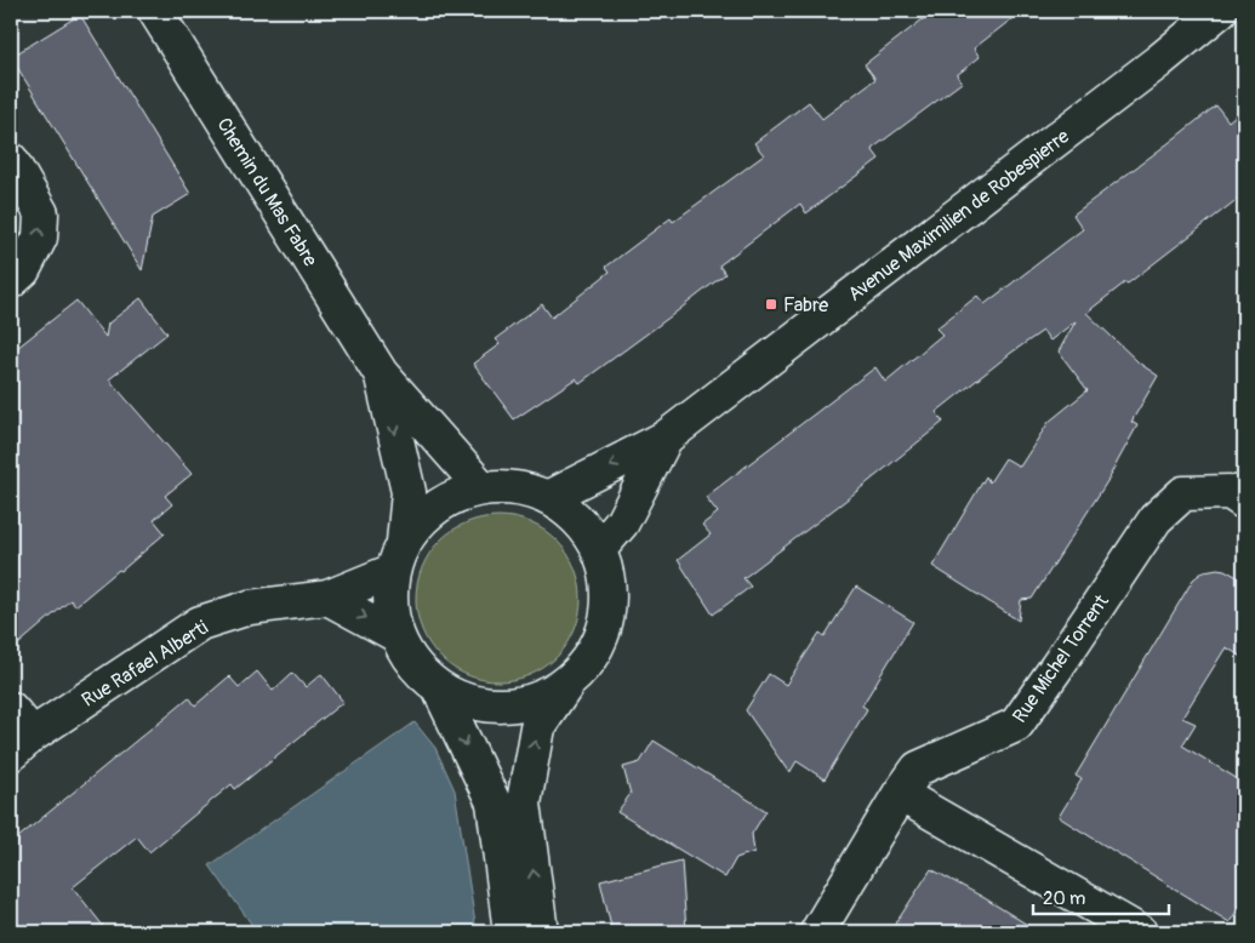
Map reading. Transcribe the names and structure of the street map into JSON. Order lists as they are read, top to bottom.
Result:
{
  "streets": {
    "street": [
      "Chemin du Mas Fabre",
      "Avenue Maximilien de Robespierre",
      "Rue Michel Torrent",
      "Rue Rafael Alberti"
    ]
  },
  "crossings": [
    ["Chemin du Mas Fabre", "Rue Rafael Alberti"]
  ],
  "places": {
    "transit": ["Fabre"]
  },
  "scale_bar": "20 m"
}
